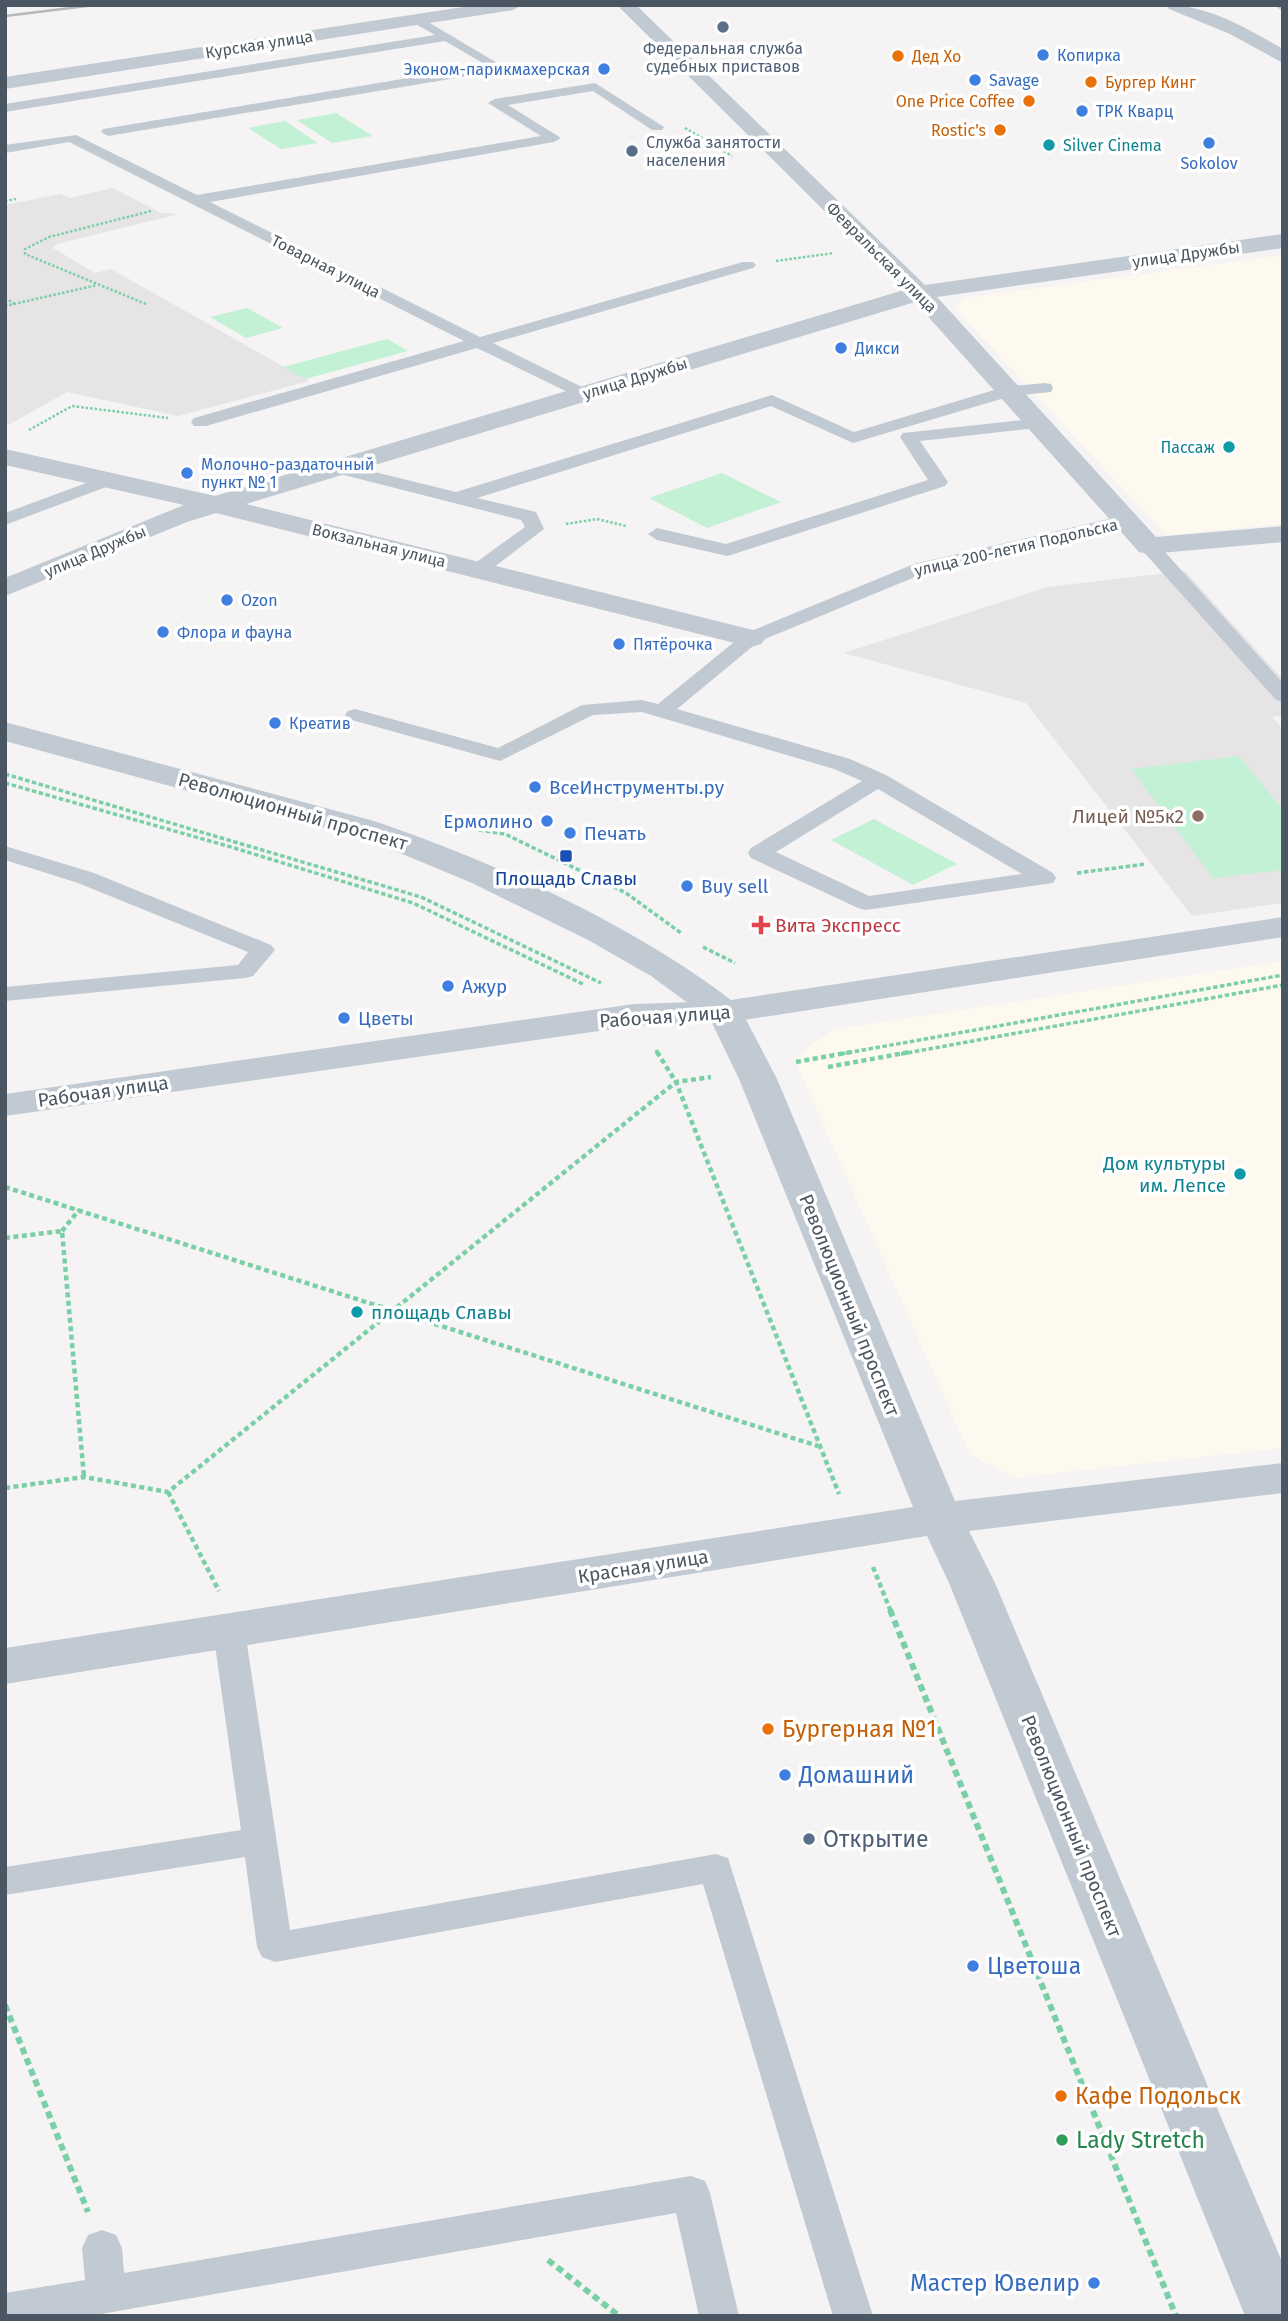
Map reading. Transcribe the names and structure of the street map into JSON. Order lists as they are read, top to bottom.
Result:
{
  "streets": {
    "street": [
      "Курская улица",
      "улица Дружбы",
      "Февральская улица",
      "Вокзальная улица",
      "улица 200-летия Подольска",
      "Революционный проспект",
      "Рабочая улица",
      "Красная улица"
    ],
    "lane": ["Товарная улица"]
  },
  "crossings": [
    ["улица Дружбы", "Февральская улица"],
    ["улица Дружбы", "Товарная улица"],
    ["улица Дружбы", "Вокзальная улица"],
    ["Февральская улица", "улица 200-летия Подольска"],
    ["Вокзальная улица", "улица 200-летия Подольска"],
    ["Революционный проспект", "Рабочая улица"],
    ["Революционный проспект", "Красная улица"]
  ],
  "places": {
    "other": [
      "Федеральная служба судебных приставов",
      "Копирка",
      "Дед Хо",
      "Эконом-парикмахерская",
      "Savage",
      "Бургер Кинг",
      "One Price Coffee",
      "ТРК Кварц",
      "Rostic's",
      "Sokolov",
      "Silver Cinema",
      "Служба занятости населения",
      "Дикси",
      "Пассаж",
      "Молочно-раздаточный пункт № 1",
      "Ozon",
      "Флора и фауна",
      "Пятёрочка",
      "Креатив",
      "ВсеИнструменты.ру",
      "Лицей №5к2",
      "Ермолино",
      "Печать",
      "Buy sell",
      "Ажур",
      "Цветы",
      "Дом культуры им. Лепсе",
      "площадь Славы",
      "Бургерная №1",
      "Домашний",
      "Открытие",
      "Цветоша",
      "Кафе Подольск",
      "Lady Stretch",
      "Мастер Ювелир"
    ],
    "transit": ["Площадь Славы"],
    "health": ["Вита Экспресс"]
  }
}
